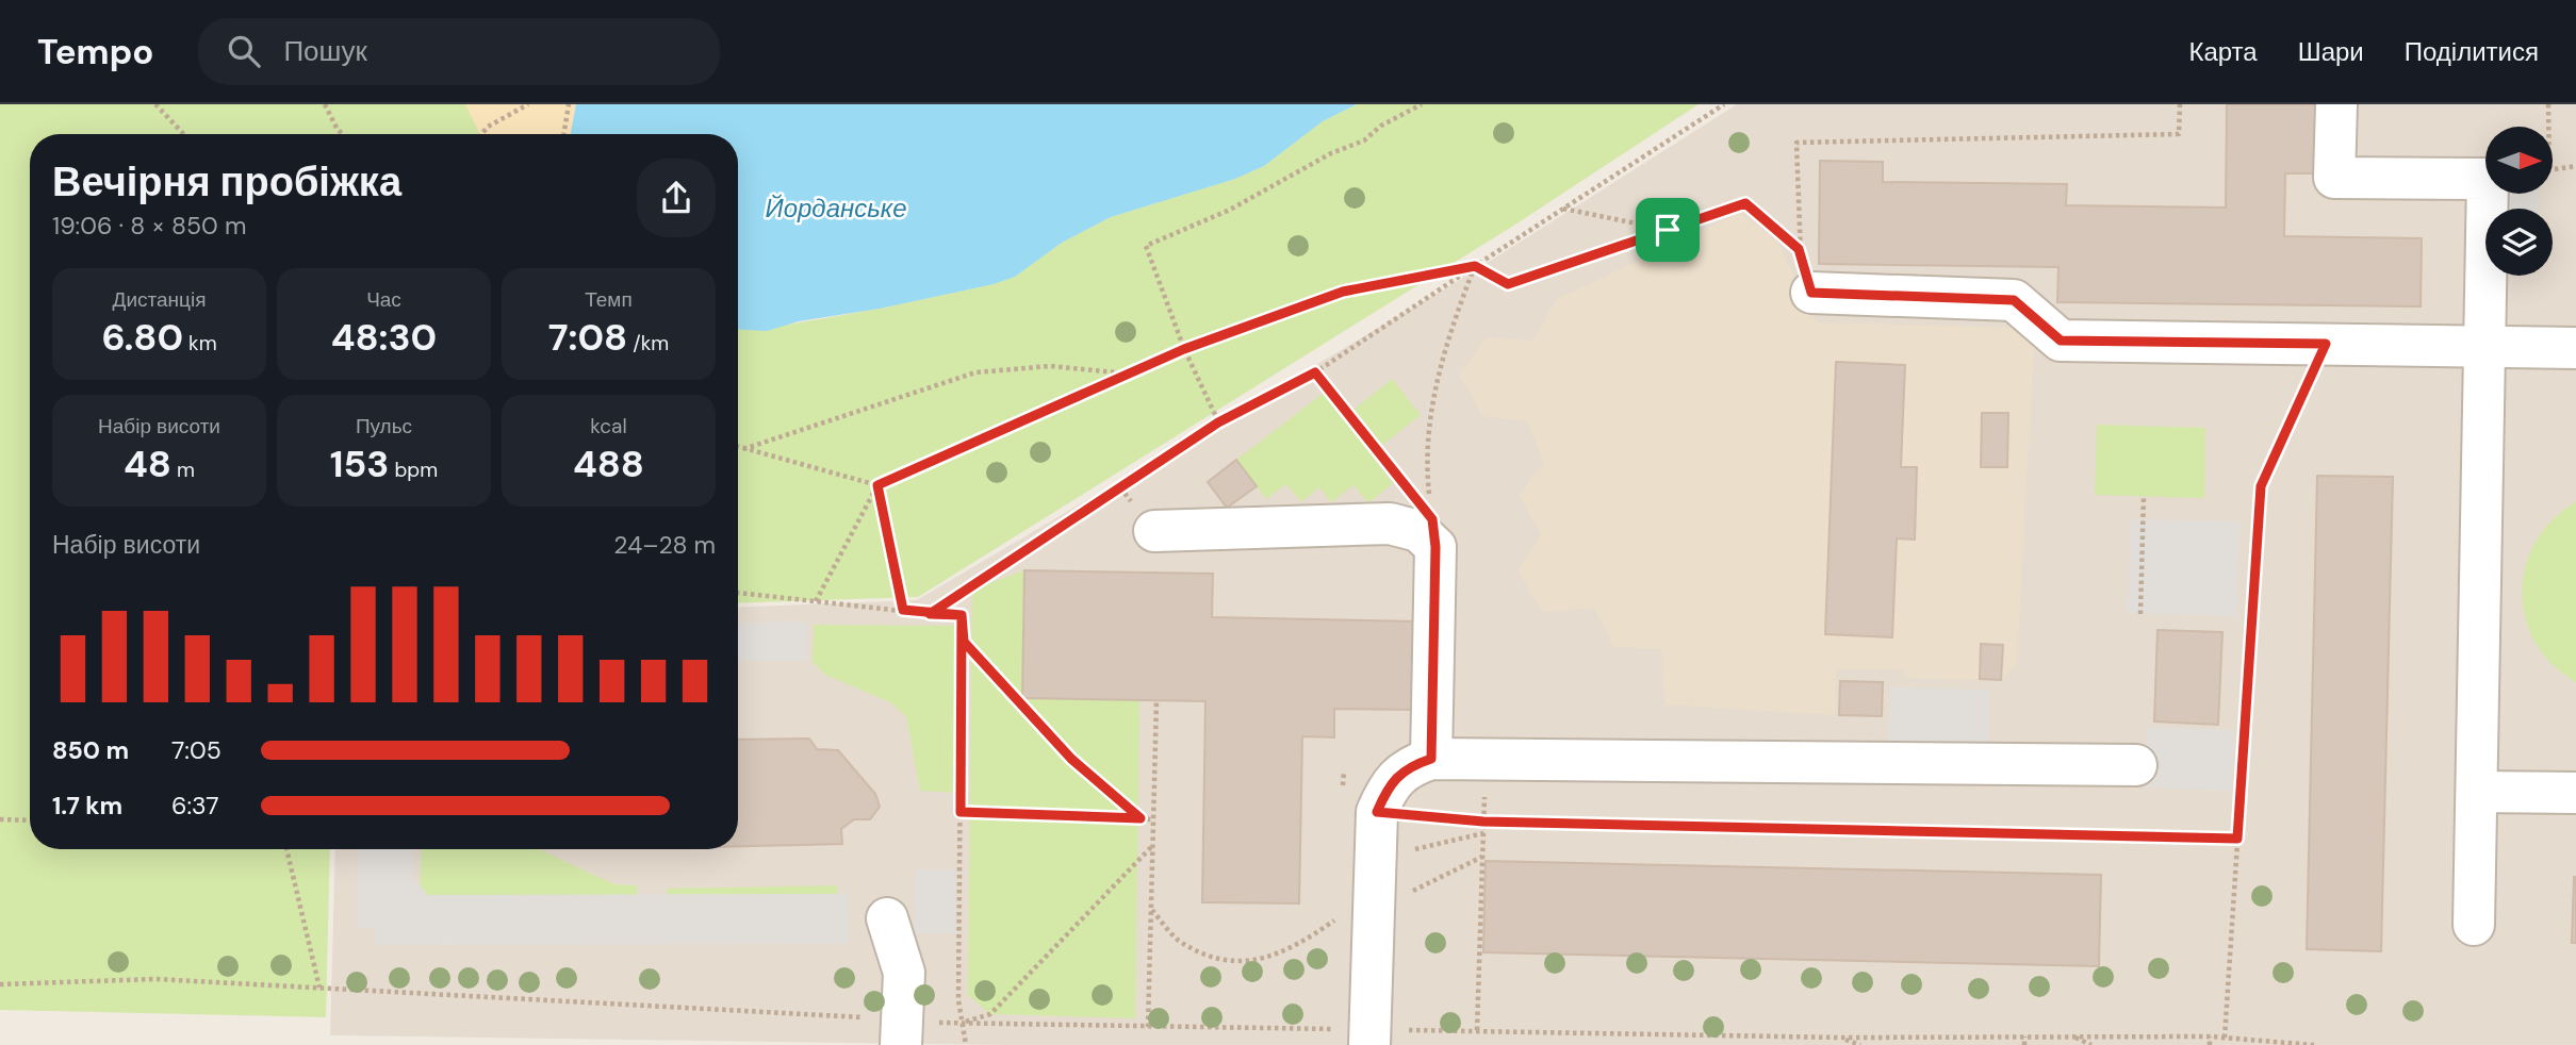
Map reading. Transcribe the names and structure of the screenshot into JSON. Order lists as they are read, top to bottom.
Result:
{
  "water": ["Йорданське"],
  "north": "right",
  "page": {
    "header": "Tempo",
    "search": "Пошук",
    "nav": ["Карта", "Шари", "Поділитися"],
    "heading": ["Вечірня пробіжка", "19:06 · 8 × 850 m"],
    "stats": [
      ["Дистанція", "6.80 km"],
      ["Час", "48:30"],
      ["Темп", "7:08 /km"],
      ["Набір висоти", "48 m"],
      ["Пульс", "153 bpm"],
      ["kcal", "488"]
    ],
    "chart": ["Набір висоти", "24–28 m"],
    "list": [
      {
        "name": "850 m",
        "note": "7:05"
      },
      {
        "name": "1.7 km",
        "note": "6:37"
      }
    ]
  }
}
